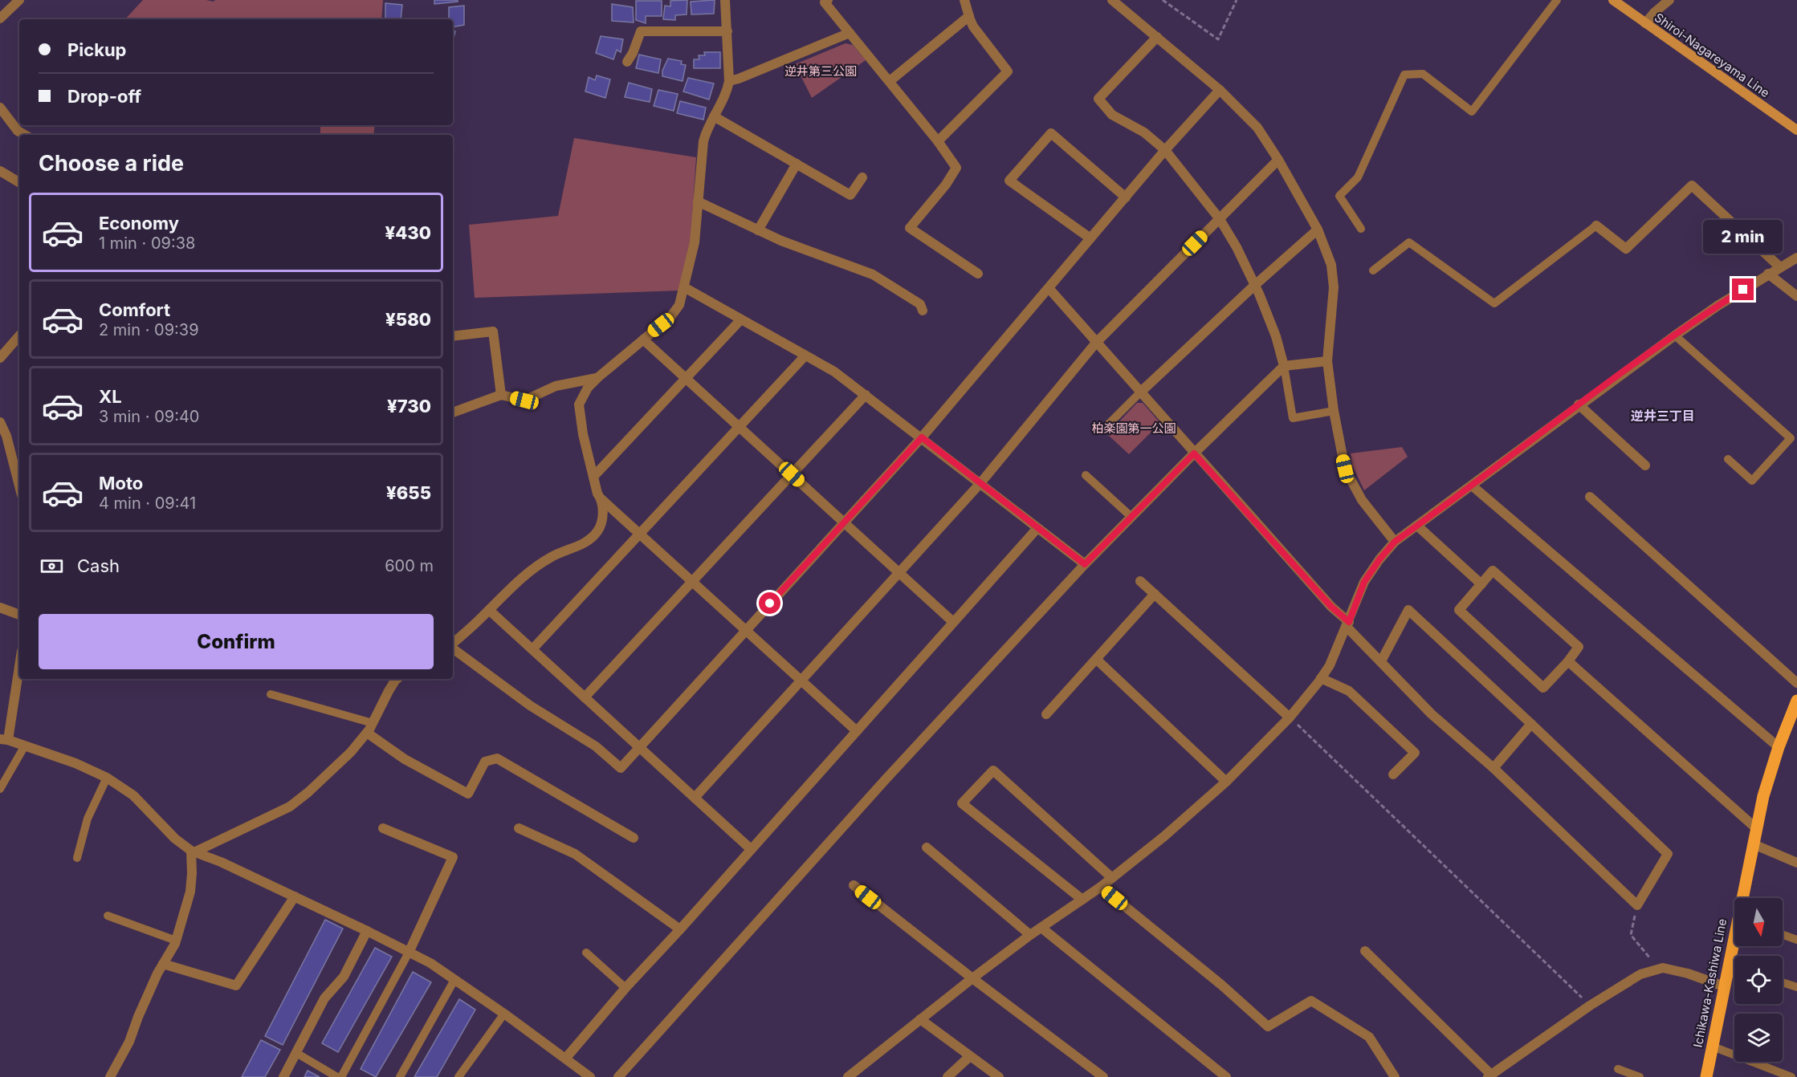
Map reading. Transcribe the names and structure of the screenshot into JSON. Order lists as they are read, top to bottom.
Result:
{
  "streets": {
    "main road": ["Shiroi-Nagareyama Line", "Ichikawa-Kashiwa Line"]
  },
  "districts": ["逆井三丁目"],
  "parks": ["逆井第三公園", "柏楽園第一公園"],
  "north": "bottom",
  "page": {
    "banner": ["Pickup", "Drop-off"],
    "heading": "Choose a ride",
    "list": [
      {
        "name": "Economy",
        "note": "1 min · 09:38",
        "value": "¥430"
      },
      {
        "name": "Comfort",
        "note": "2 min · 09:39",
        "value": "¥580"
      },
      {
        "name": "XL",
        "note": "3 min · 09:40",
        "value": "¥730"
      },
      {
        "name": "Moto",
        "note": "4 min · 09:41",
        "value": "¥655"
      }
    ],
    "bubble": "2 min",
    "pay": ["Cash", "600 m"],
    "buttons": "Confirm"
  }
}
